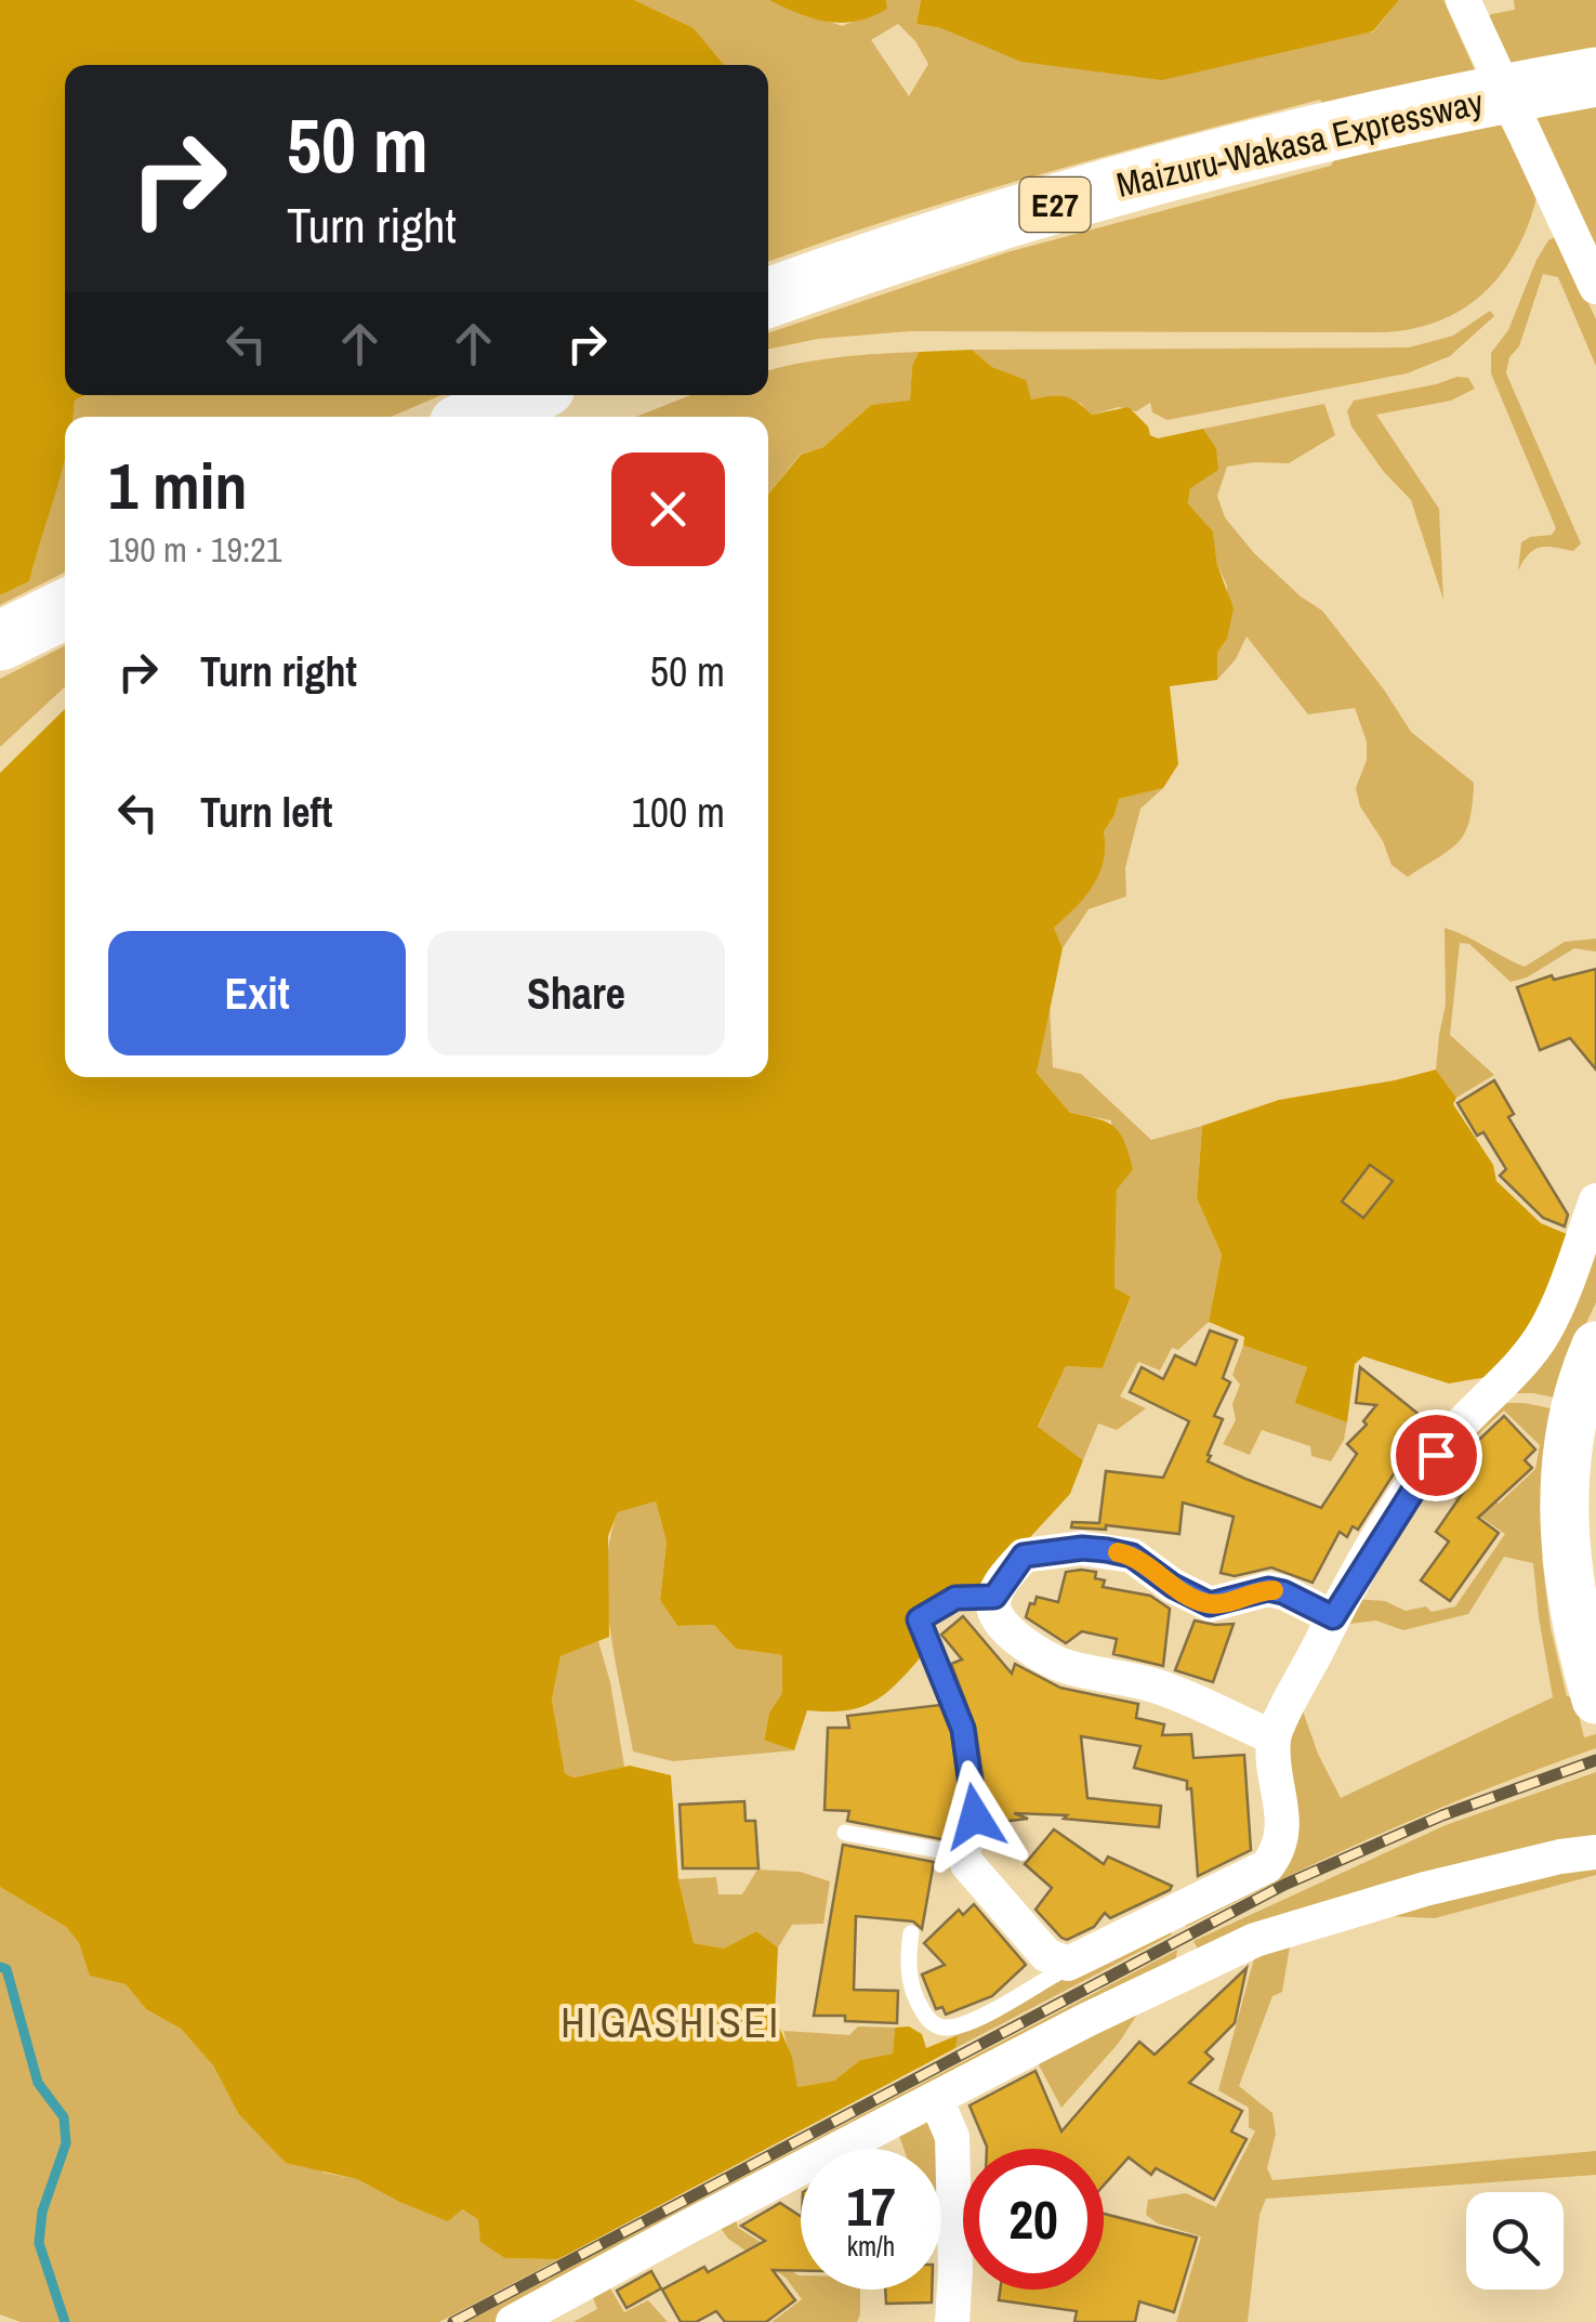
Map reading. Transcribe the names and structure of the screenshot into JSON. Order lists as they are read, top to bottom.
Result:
{
  "streets": {
    "highway": ["Maizuru-Wakasa Expressway", "E27"]
  },
  "districts": ["HIGASHISEI"],
  "page": {
    "turn": ["50 m", "Turn right"],
    "heading": ["1 min", "190 m · 19:21"],
    "list": [
      {
        "name": "Turn right",
        "value": "50 m"
      },
      {
        "name": "Turn left",
        "value": "100 m"
      }
    ],
    "buttons": ["Exit", "Share"],
    "speed": "17 km/h",
    "limit": "20"
  }
}
